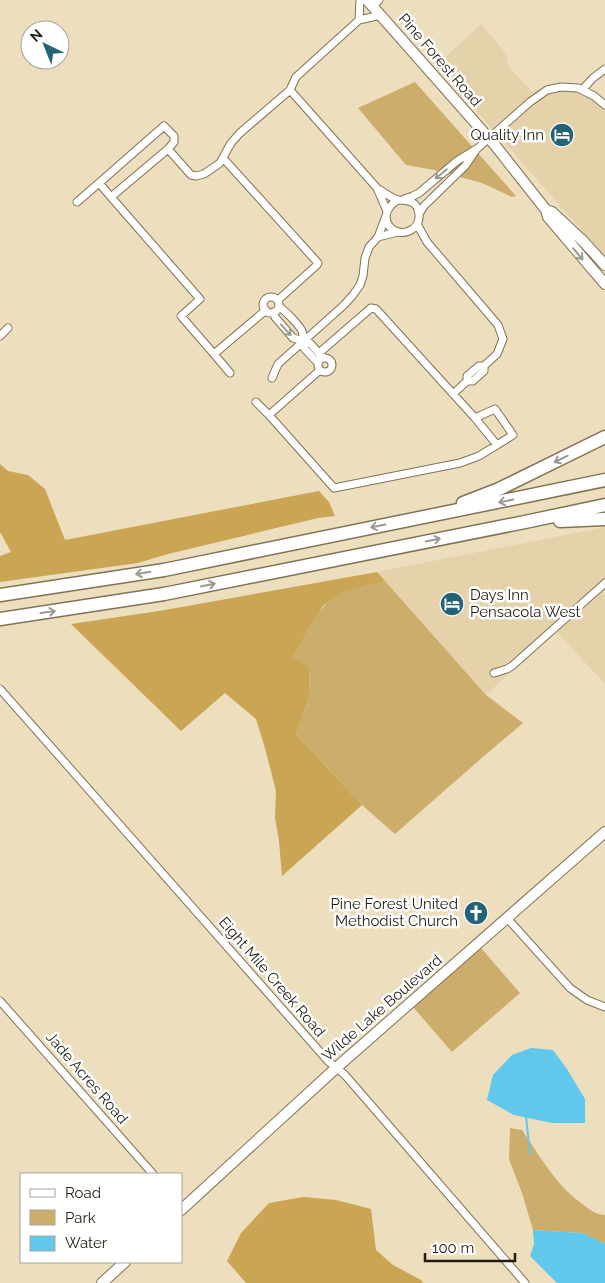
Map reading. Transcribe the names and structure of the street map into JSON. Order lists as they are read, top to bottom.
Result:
{
  "streets": {
    "street": [
      "Pine Forest Road",
      "Eight Mile Creek Road",
      "Wilde Lake Boulevard",
      "Jade Acres Road"
    ]
  },
  "crossings": [
    ["Eight Mile Creek Road", "Wilde Lake Boulevard"]
  ],
  "places": {
    "hotel": ["Quality Inn", "Days Inn Pensacola West"],
    "church": ["Pine Forest United Methodist Church"]
  },
  "legend": ["Road", "Park", "Water"],
  "scale_bar": "100 m",
  "north": "top left"
}
